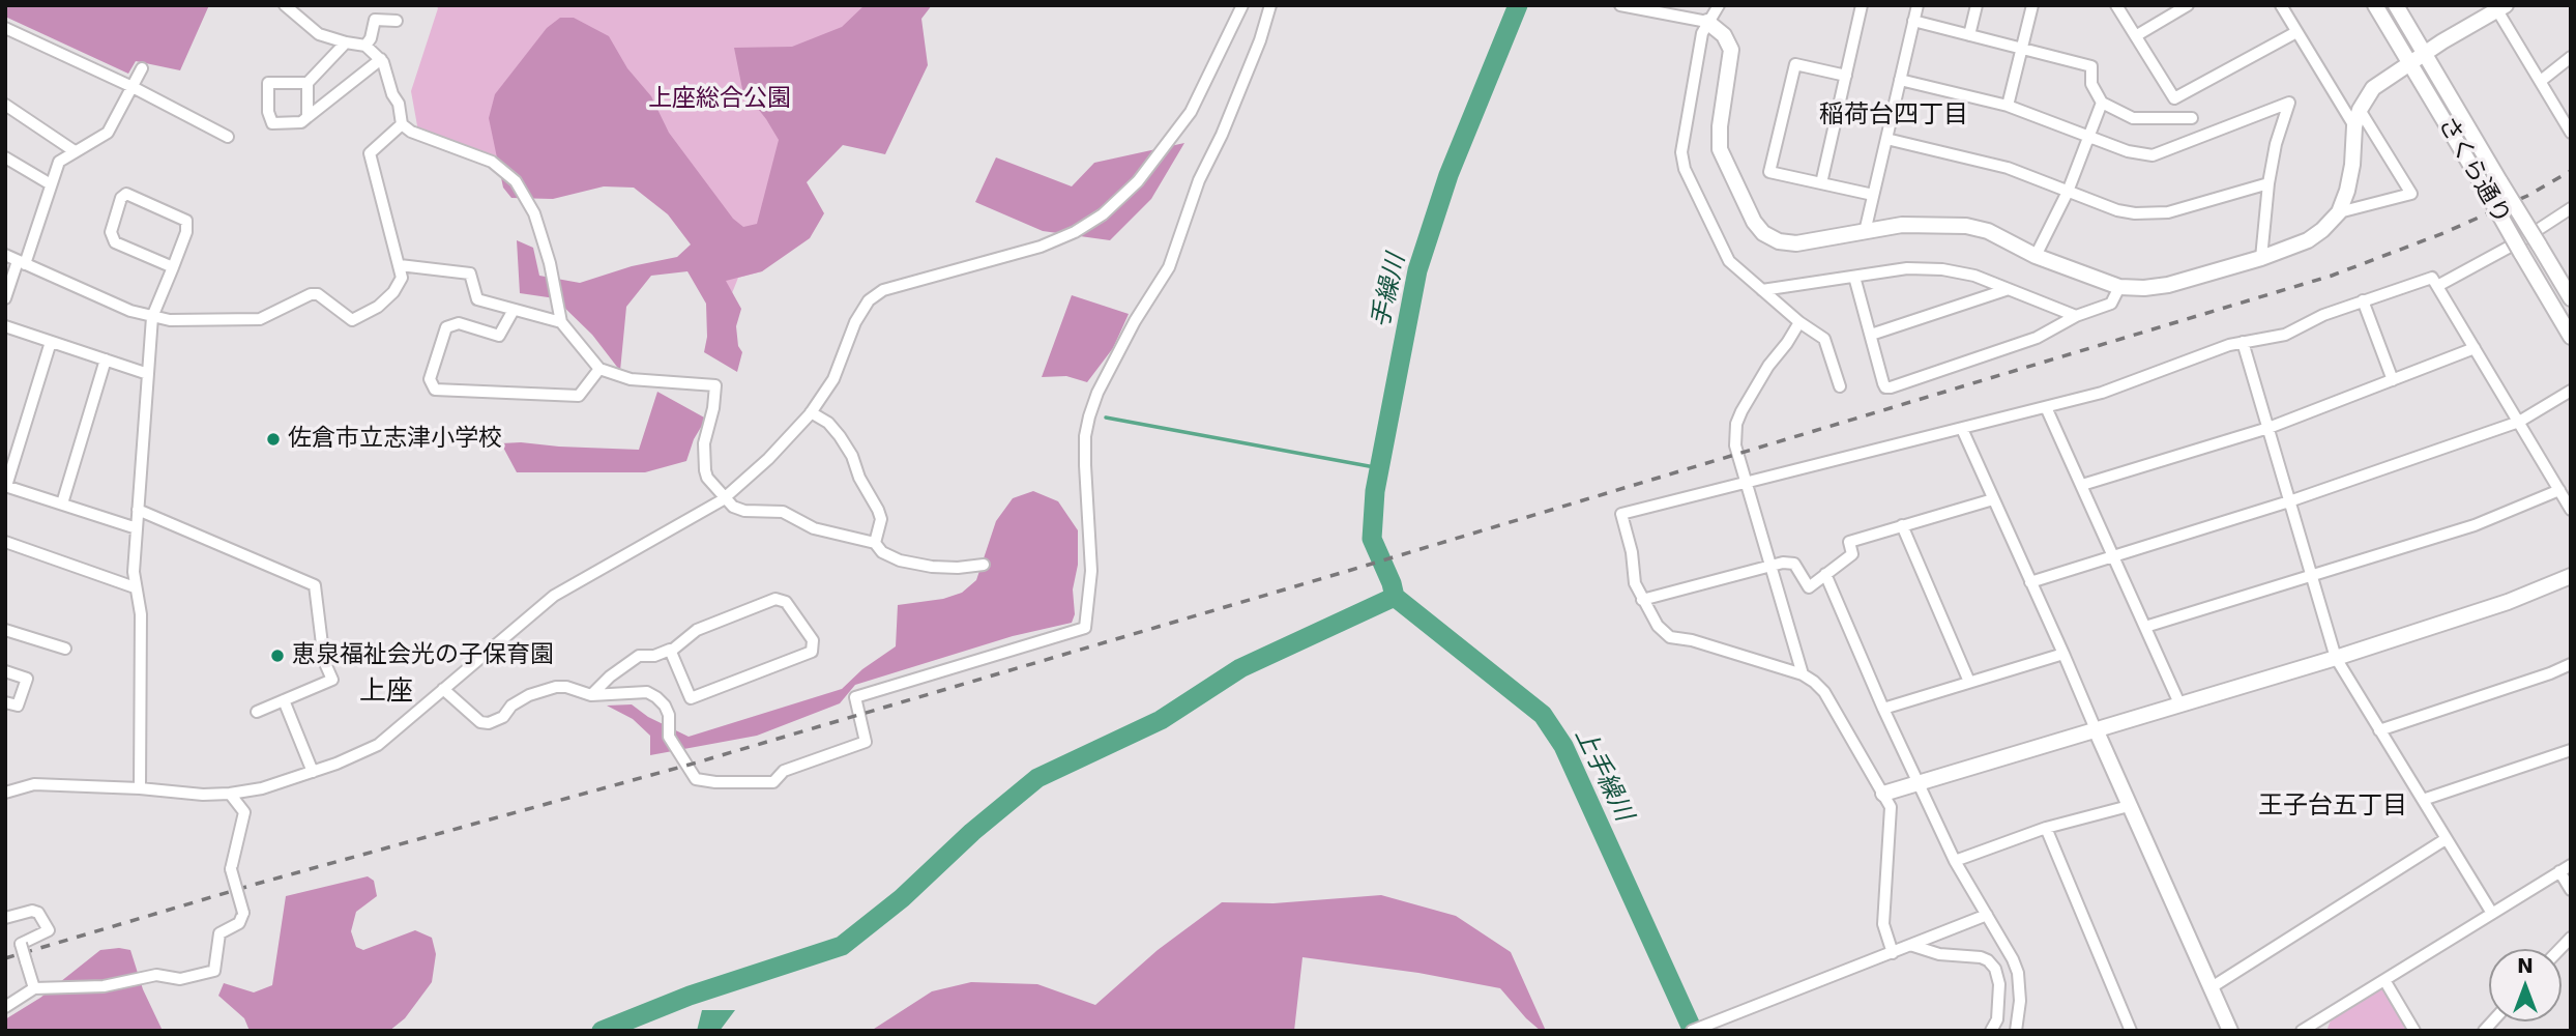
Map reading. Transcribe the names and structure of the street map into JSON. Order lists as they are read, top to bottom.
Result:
{
  "streets": {
    "street": ["さくら通り"]
  },
  "districts": ["稲荷台四丁目", "上座", "王子台五丁目"],
  "water": ["手繰川", "上手繰川"],
  "parks": ["上座総合公園"],
  "places": ["佐倉市立志津小学校", "恵泉福祉会光の子保育園"],
  "north": "top"
}
